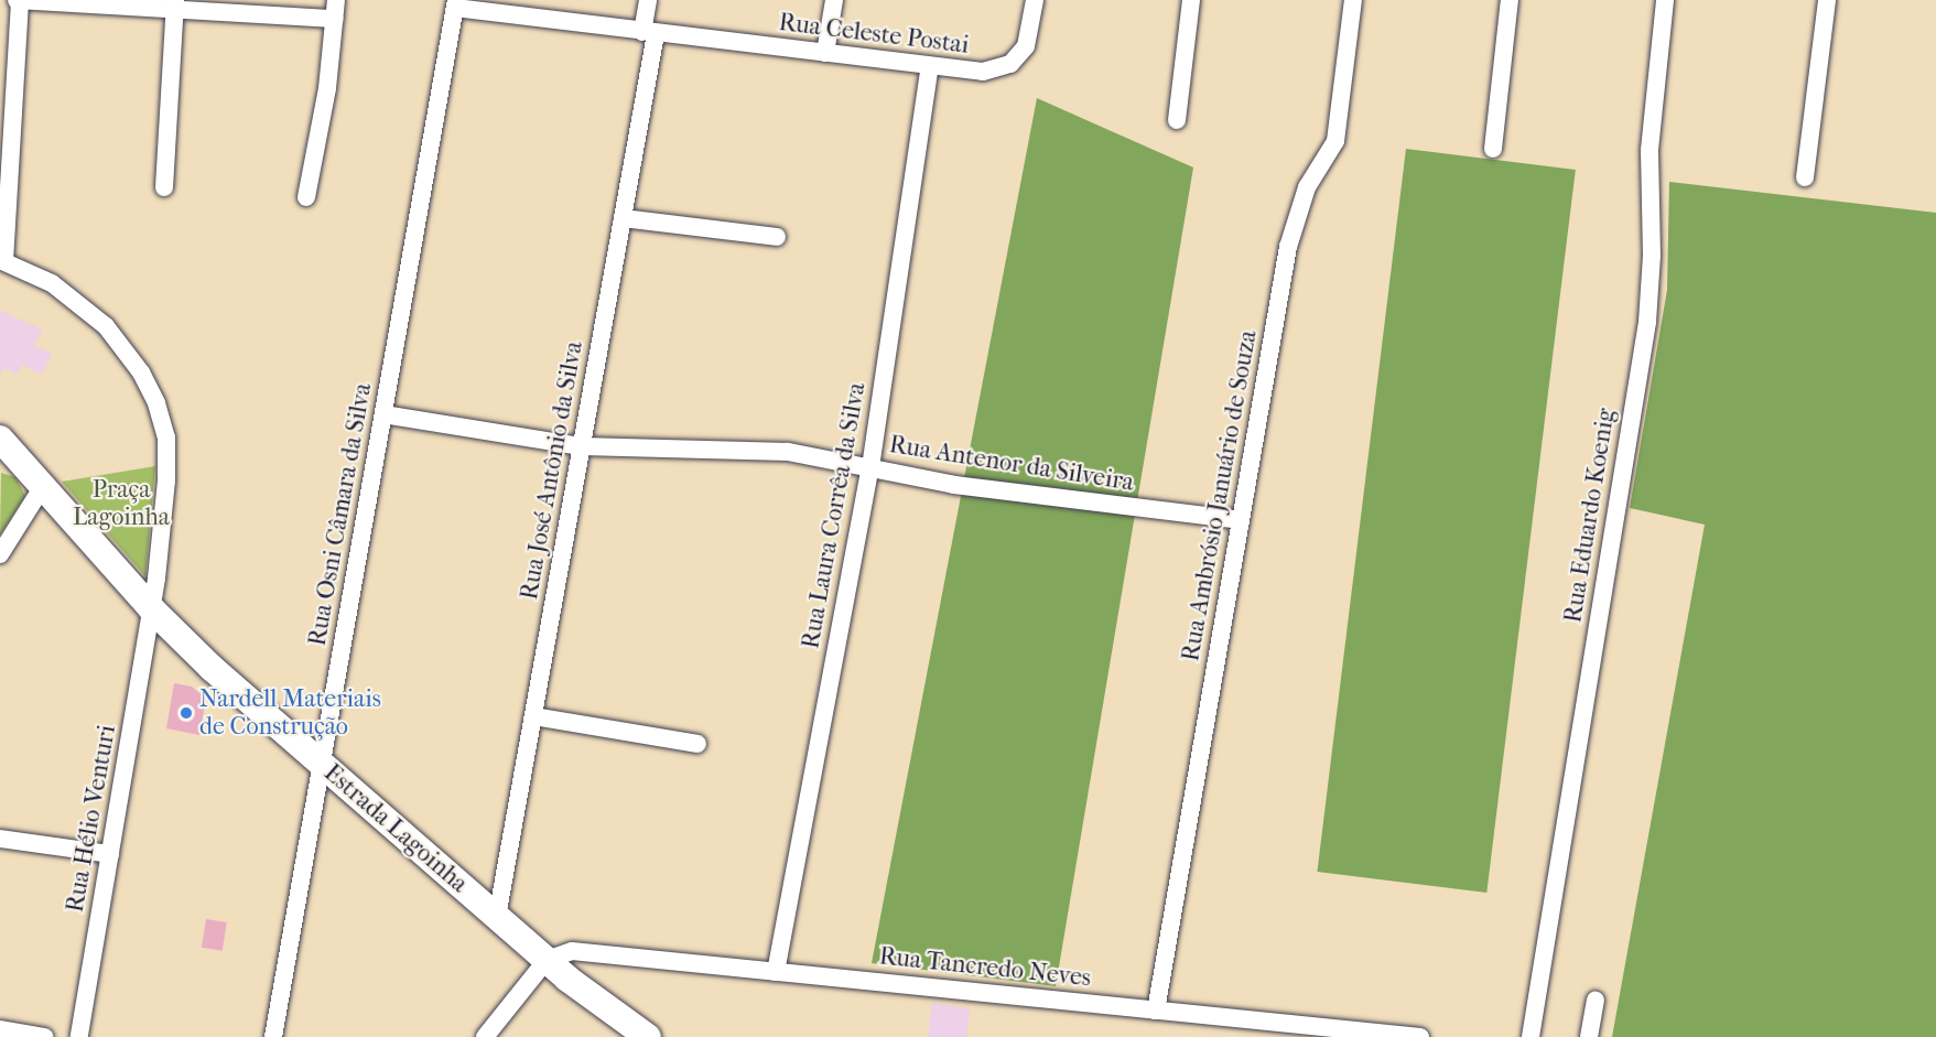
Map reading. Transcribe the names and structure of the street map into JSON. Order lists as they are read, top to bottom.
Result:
{
  "streets": {
    "main road": ["Estrada Lagoinha"],
    "street": [
      "Rua Celeste Postai",
      "Rua Antenor da Silveira",
      "Rua José Antônio da Silva",
      "Rua Ambrósio Januário de Souza",
      "Rua Osni Câmara da Silva",
      "Rua Laura Corrêa da Silva",
      "Rua Eduardo Koenig",
      "Rua Hélio Venturi",
      "Rua Tancredo Neves"
    ]
  },
  "crossings": [
    ["Rua Celeste Postai", "Rua José Antônio da Silva"],
    ["Rua Celeste Postai", "Rua Osni Câmara da Silva"],
    ["Rua Celeste Postai", "Rua Laura Corrêa da Silva"],
    ["Rua Antenor da Silveira", "Rua José Antônio da Silva"],
    ["Rua Antenor da Silveira", "Rua Ambrósio Januário de Souza"],
    ["Rua Antenor da Silveira", "Rua Osni Câmara da Silva"],
    ["Rua Antenor da Silveira", "Rua Laura Corrêa da Silva"],
    ["Rua José Antônio da Silva", "Estrada Lagoinha"],
    ["Rua Ambrósio Januário de Souza", "Rua Tancredo Neves"],
    ["Rua Osni Câmara da Silva", "Estrada Lagoinha"],
    ["Rua Laura Corrêa da Silva", "Rua Tancredo Neves"],
    ["Rua Hélio Venturi", "Estrada Lagoinha"],
    ["Estrada Lagoinha", "Rua Tancredo Neves"]
  ],
  "parks": ["Praça Lagoinha"],
  "places": ["Nardell Materiais de Construção"]
}
